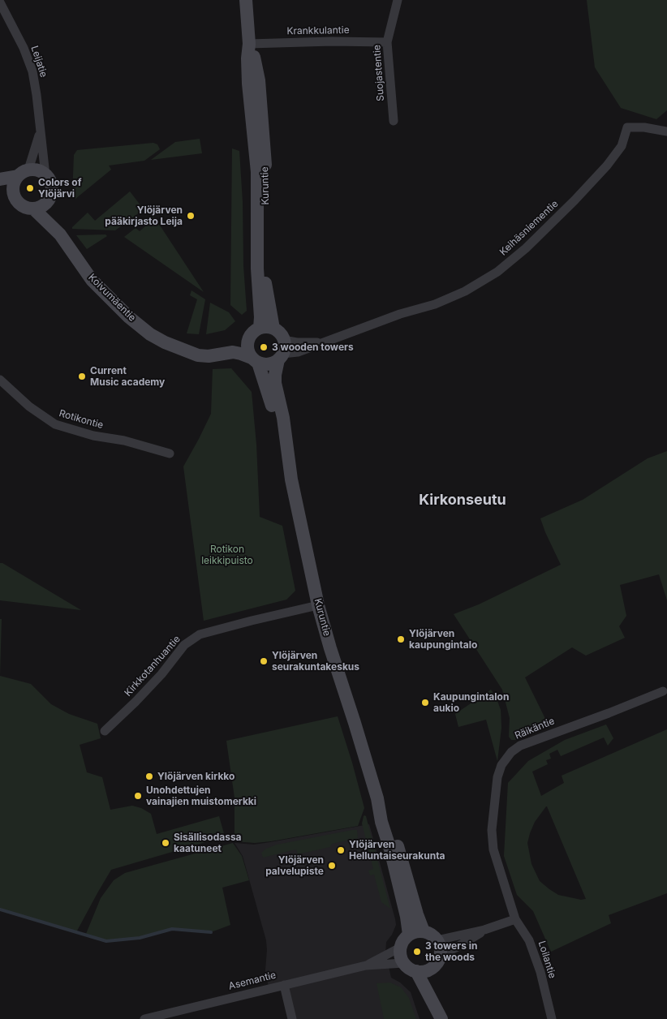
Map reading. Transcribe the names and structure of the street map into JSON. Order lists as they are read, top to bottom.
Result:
{
  "streets": {
    "main road": ["Kuruntie", "Koivumäentie"],
    "street": [
      "Krankkulantie",
      "Leijatie",
      "Suojastentie",
      "Keihäsniementie",
      "Rotikontie",
      "Kirkkotanhuantie",
      "Räikäntie",
      "Loilantie",
      "Asemantie"
    ]
  },
  "crossings": [
    ["Krankkulantie", "Suojastentie"],
    ["Krankkulantie", "Kuruntie"],
    ["Leijatie", "Koivumäentie"],
    ["Kuruntie", "Keihäsniementie"],
    ["Kuruntie", "Koivumäentie"],
    ["Kuruntie", "Kirkkotanhuantie"],
    ["Kuruntie", "Asemantie"],
    ["Keihäsniementie", "Koivumäentie"],
    ["Räikäntie", "Loilantie"]
  ],
  "districts": ["Kirkonseutu"],
  "parks": ["Rotikon leikkipuisto"],
  "places": [
    "Colors of Ylöjärvi",
    "Ylöjärven pääkirjasto Leija",
    "3 wooden towers",
    "Current Music academy",
    "Ylöjärven kaupungintalo",
    "Ylöjärven seurakuntakeskus",
    "Kaupungintalon aukio",
    "Ylöjärven kirkko",
    "Unohdettujen vainajien muistomerkki",
    "Sisällisodassa kaatuneet",
    "Ylöjärven Helluntaiseurakunta",
    "Ylöjärven palvelupiste",
    "3 towers in the woods"
  ]
}
